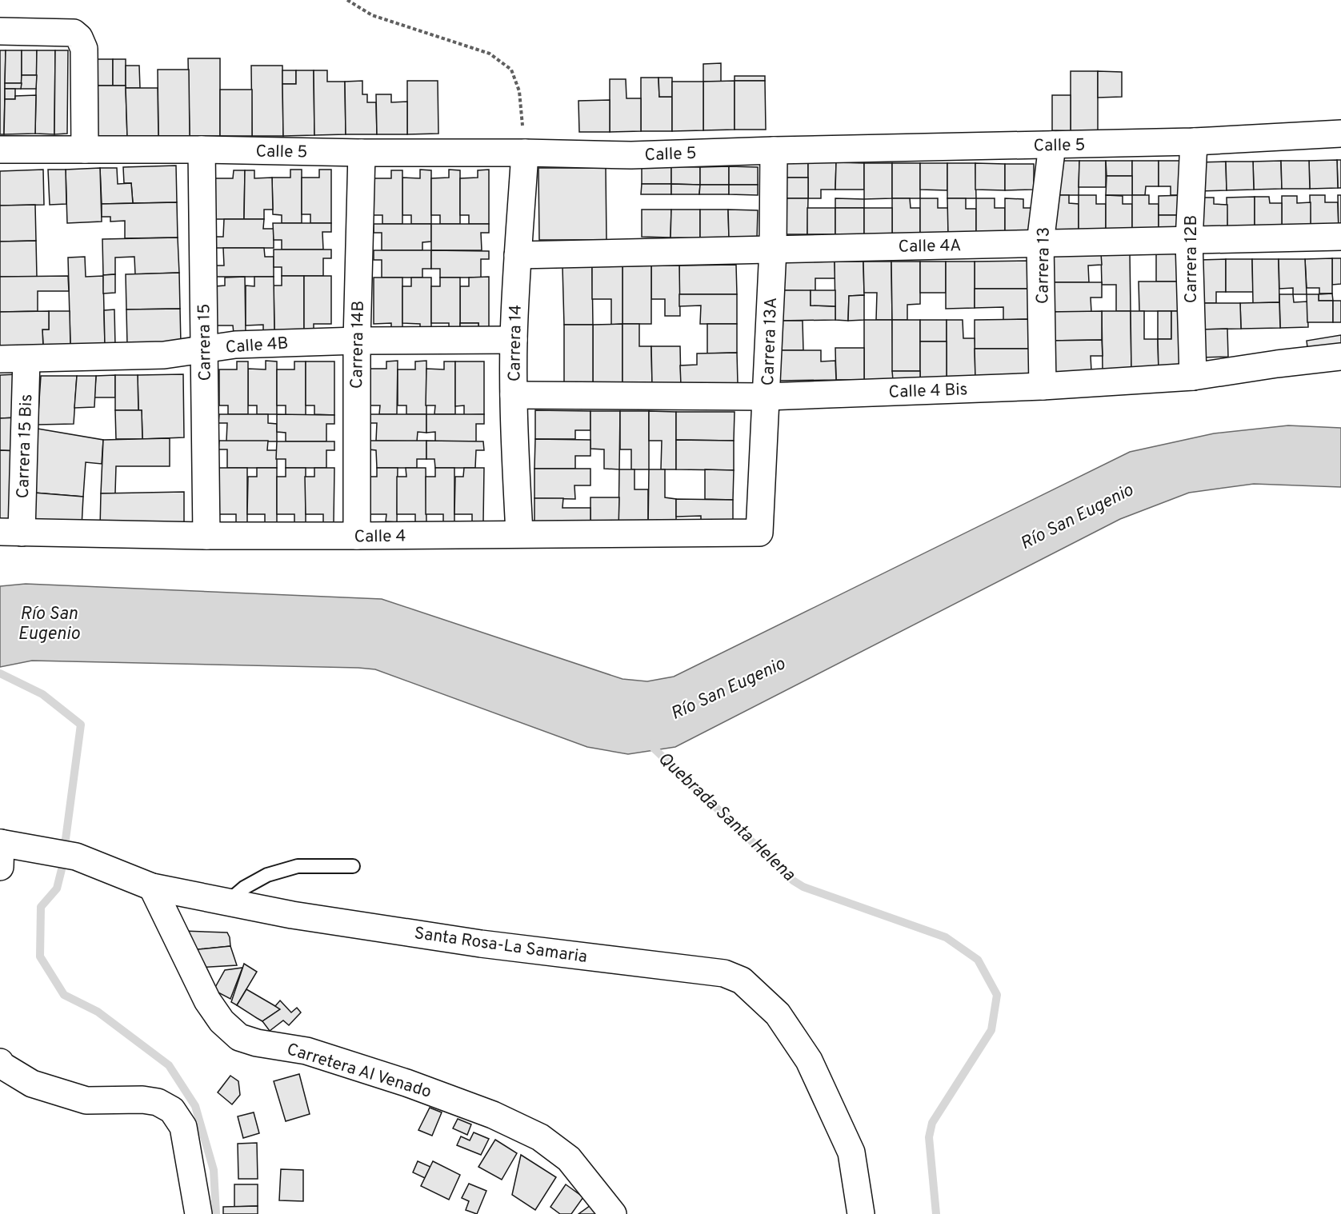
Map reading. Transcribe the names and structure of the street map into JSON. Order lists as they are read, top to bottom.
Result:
{
  "streets": {
    "street": [
      "Calle 5",
      "Calle 4A",
      "Carrera 12B",
      "Carrera 13",
      "Carrera 13A",
      "Carrera 15",
      "Carrera 14",
      "Calle 4B",
      "Carrera 14B",
      "Calle 4 Bis",
      "Carrera 15 Bis",
      "Calle 4",
      "Santa Rosa-La Samaria",
      "Carretera Al Venado"
    ]
  },
  "crossings": [
    ["Calle 5", "Carrera 12B"],
    ["Calle 5", "Carrera 13"],
    ["Calle 5", "Carrera 13A"],
    ["Calle 5", "Carrera 15"],
    ["Calle 5", "Carrera 14"],
    ["Calle 5", "Carrera 14B"],
    ["Calle 4A", "Carrera 12B"],
    ["Calle 4A", "Carrera 13"],
    ["Calle 4A", "Carrera 13A"],
    ["Calle 4A", "Carrera 14"],
    ["Carrera 12B", "Calle 4 Bis"],
    ["Carrera 13", "Calle 4 Bis"],
    ["Carrera 13A", "Calle 4 Bis"],
    ["Carrera 13A", "Calle 4"],
    ["Carrera 15", "Calle 4B"],
    ["Carrera 15", "Calle 4"],
    ["Carrera 14", "Calle 4B"],
    ["Carrera 14", "Calle 4 Bis"],
    ["Carrera 14", "Calle 4"],
    ["Calle 4B", "Carrera 14B"],
    ["Calle 4B", "Carrera 15 Bis"],
    ["Carrera 14B", "Calle 4"],
    ["Carrera 15 Bis", "Calle 4"],
    ["Santa Rosa-La Samaria", "Carretera Al Venado"]
  ],
  "water": ["Río San Eugenio", "Quebrada Santa Helena"]
}
